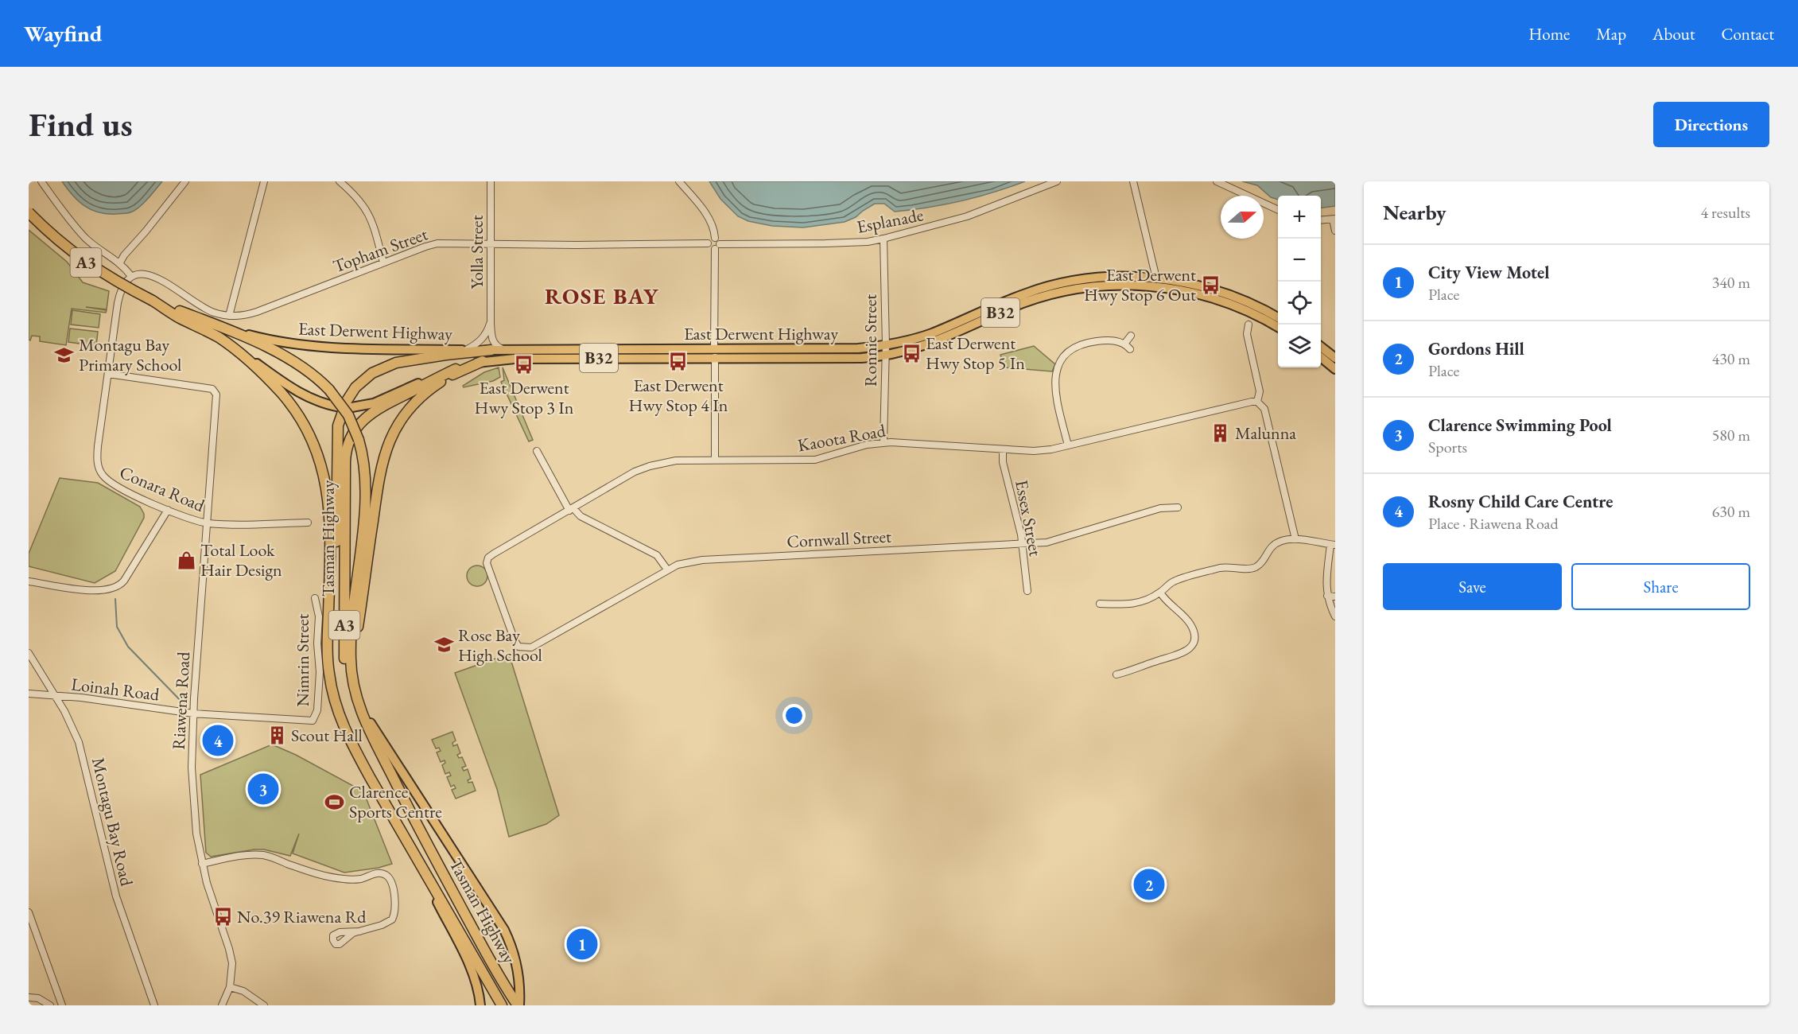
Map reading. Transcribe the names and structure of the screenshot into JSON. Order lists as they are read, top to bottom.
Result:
{
  "streets": {
    "highway": ["A3", "B32", "Tasman Highway"],
    "main road": ["East Derwent Highway"],
    "street": [
      "Esplanade",
      "Topham Street",
      "Yolla Street",
      "Ronnie Street",
      "Kaoota Road",
      "Conara Road",
      "Essex Street",
      "Cornwall Street",
      "Nimrin Street",
      "Loinah Road",
      "Riawena Road",
      "Montagu Bay Road"
    ]
  },
  "crossings": [
    ["Esplanade", "Topham Street"],
    ["Esplanade", "Ronnie Street"],
    ["Topham Street", "Yolla Street"],
    ["Topham Street", "Conara Road"],
    ["Yolla Street", "East Derwent Highway"],
    ["B32", "East Derwent Highway"],
    ["B32", "Tasman Highway"],
    ["East Derwent Highway", "Ronnie Street"],
    ["East Derwent Highway", "Tasman Highway"],
    ["Ronnie Street", "Kaoota Road"],
    ["Kaoota Road", "Essex Street"],
    ["Kaoota Road", "Cornwall Street"],
    ["Conara Road", "Riawena Road"],
    ["Essex Street", "Cornwall Street"],
    ["Nimrin Street", "Loinah Road"],
    ["Loinah Road", "Riawena Road"],
    ["Loinah Road", "Montagu Bay Road"]
  ],
  "districts": ["ROSE BAY"],
  "places": {
    "bus stop": [
      "East Derwent Hwy Stop 6 Out",
      "East Derwent Hwy Stop 5 In",
      "East Derwent Hwy Stop 4 In",
      "East Derwent Hwy Stop 3 In",
      "No.39 Riawena Rd"
    ],
    "school or university": ["Montagu Bay Primary School", "Rose Bay High School"],
    "building": ["Malunna", "Scout Hall"],
    "shop": ["Total Look Hair Design"],
    "sports": ["Clarence Sports Centre"]
  },
  "north": "right",
  "page": {
    "header": "Wayfind",
    "nav": [
      "Home",
      "Map",
      "About",
      "Contact"
    ],
    "buttons": [
      "Directions",
      ["Save", "Share"]
    ],
    "title": "Find us",
    "heading": ["Nearby", "4 results"],
    "map_buttons": ["+", "−"],
    "list": [
      {
        "mark": "1",
        "name": "City View Motel",
        "note": "Place",
        "value": "340 m"
      },
      {
        "mark": "2",
        "name": "Gordons Hill",
        "note": "Place",
        "value": "430 m"
      },
      {
        "mark": "3",
        "name": "Clarence Swimming Pool",
        "note": "Sports",
        "value": "580 m"
      },
      {
        "mark": "4",
        "name": "Rosny Child Care Centre",
        "note": "Place · Riawena Road",
        "value": "630 m"
      }
    ],
    "pins": [
      "4",
      "3",
      "2",
      "1"
    ]
  }
}
